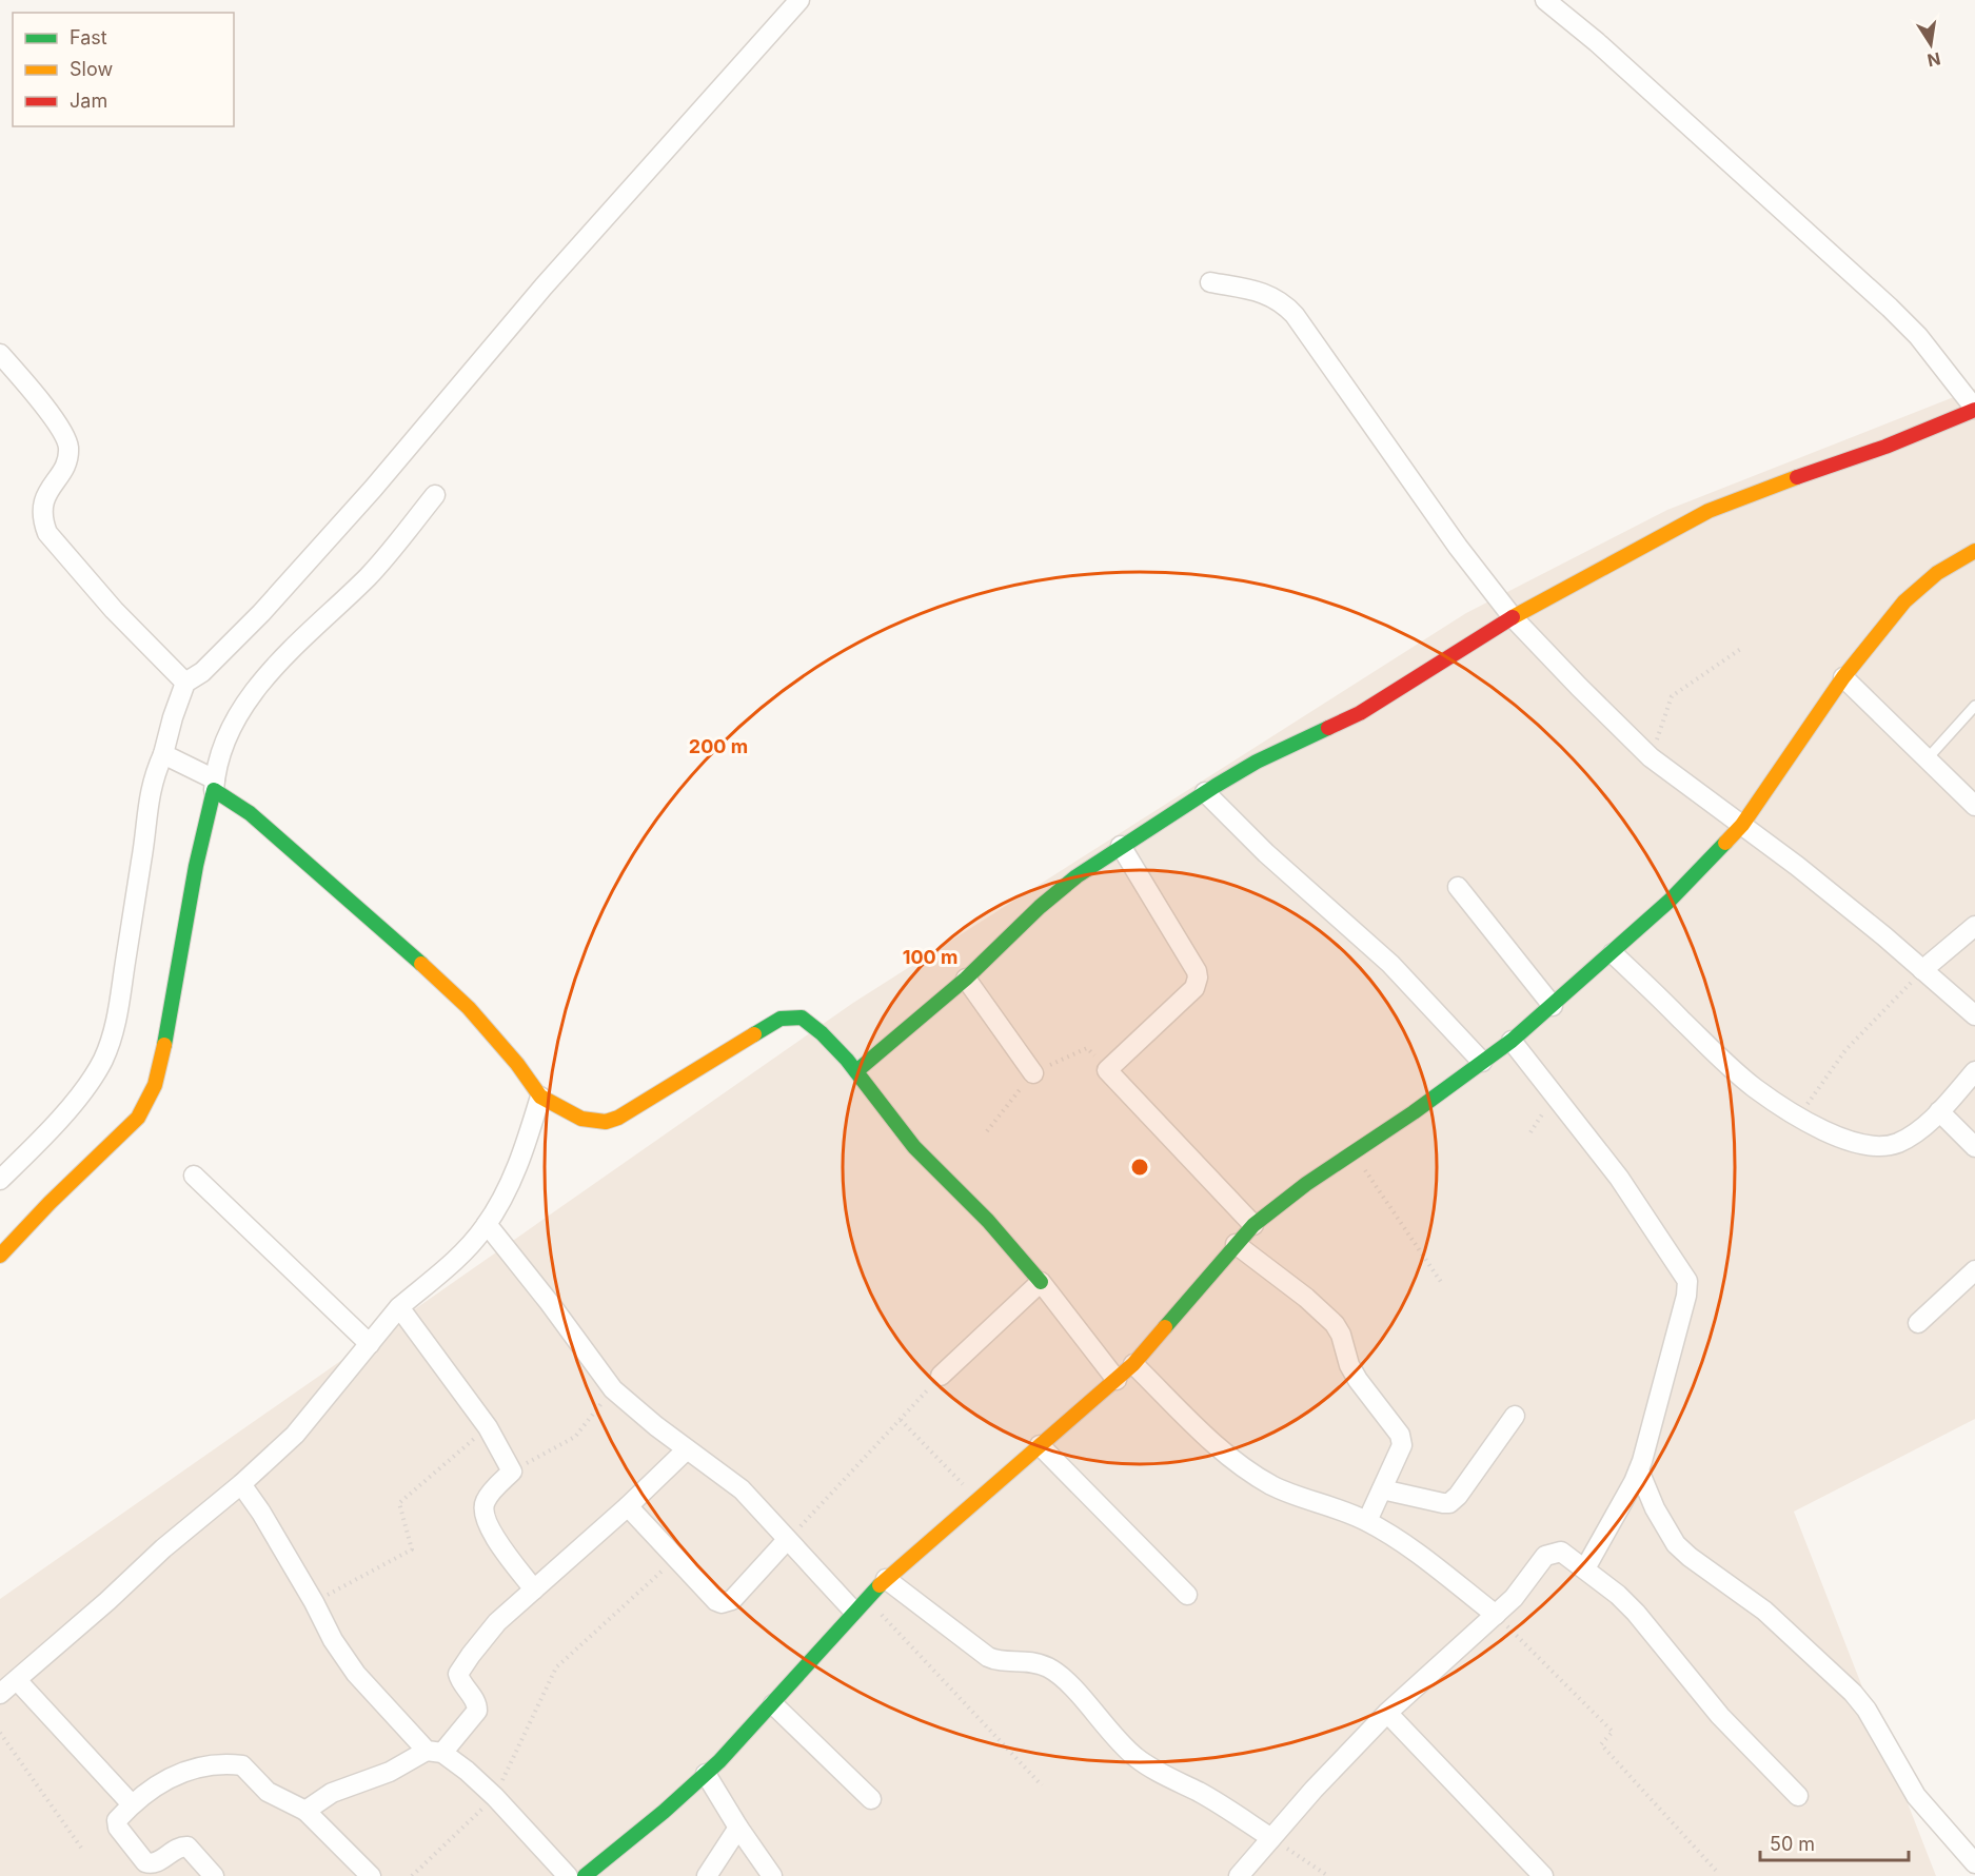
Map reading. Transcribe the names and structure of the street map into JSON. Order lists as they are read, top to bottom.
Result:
{
  "legend": ["Fast", "Slow", "Jam"],
  "scale_bar": "50 m",
  "north": "bottom",
  "rings": ["200 m", "100 m"]
}
